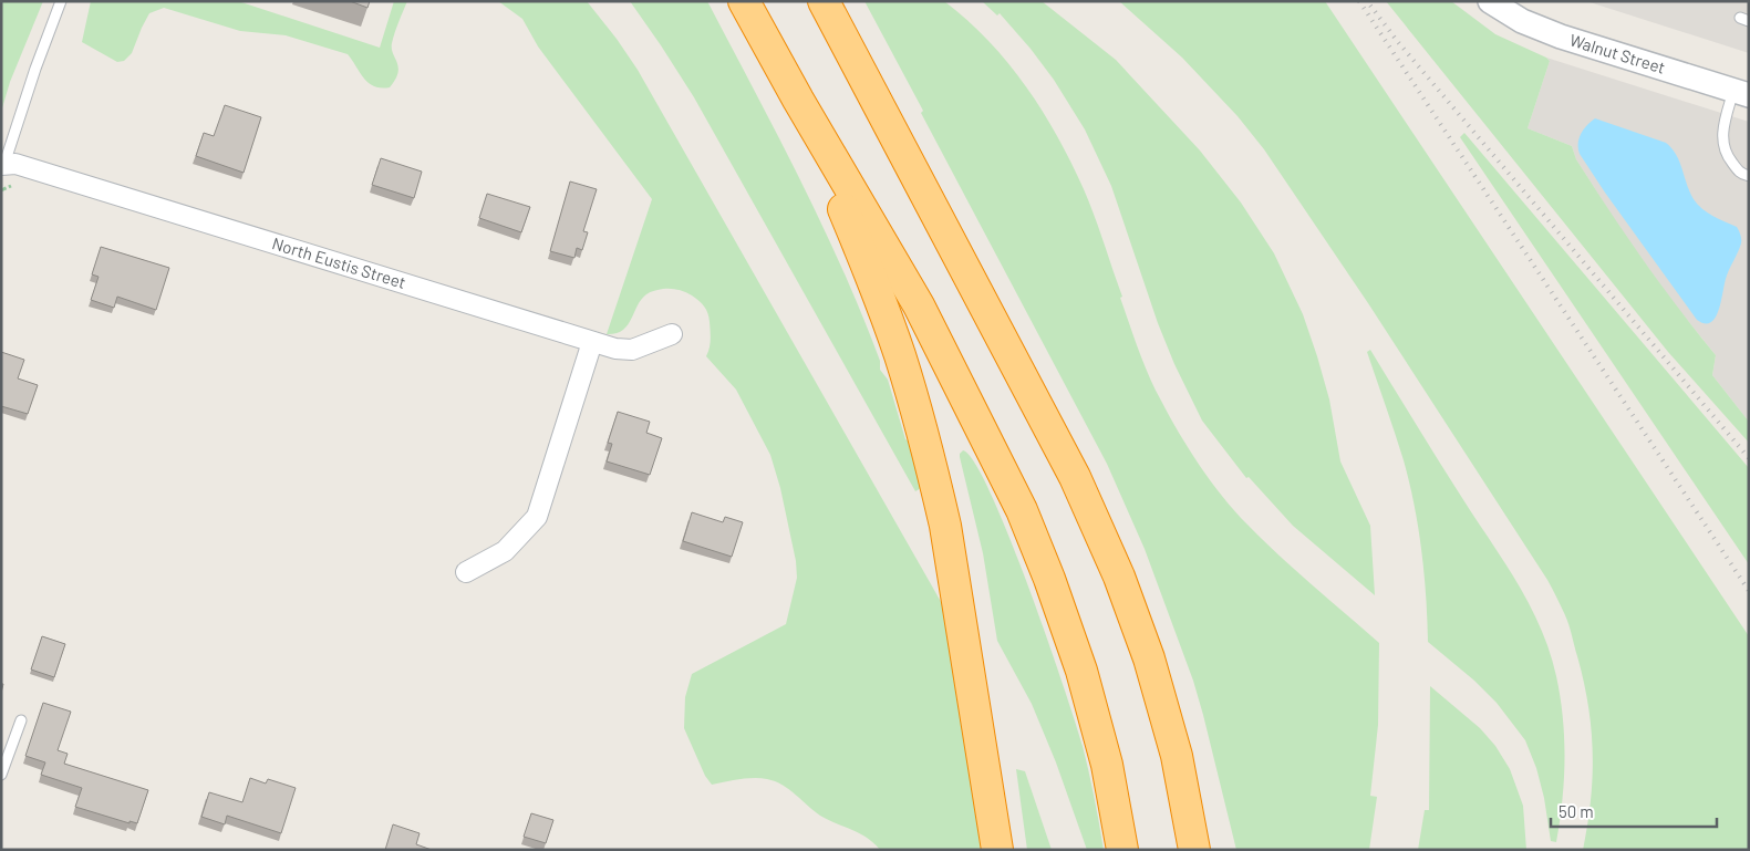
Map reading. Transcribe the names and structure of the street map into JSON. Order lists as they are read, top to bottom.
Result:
{
  "streets": {
    "street": ["Walnut Street", "North Eustis Street"]
  },
  "scale_bar": "50 m"
}
